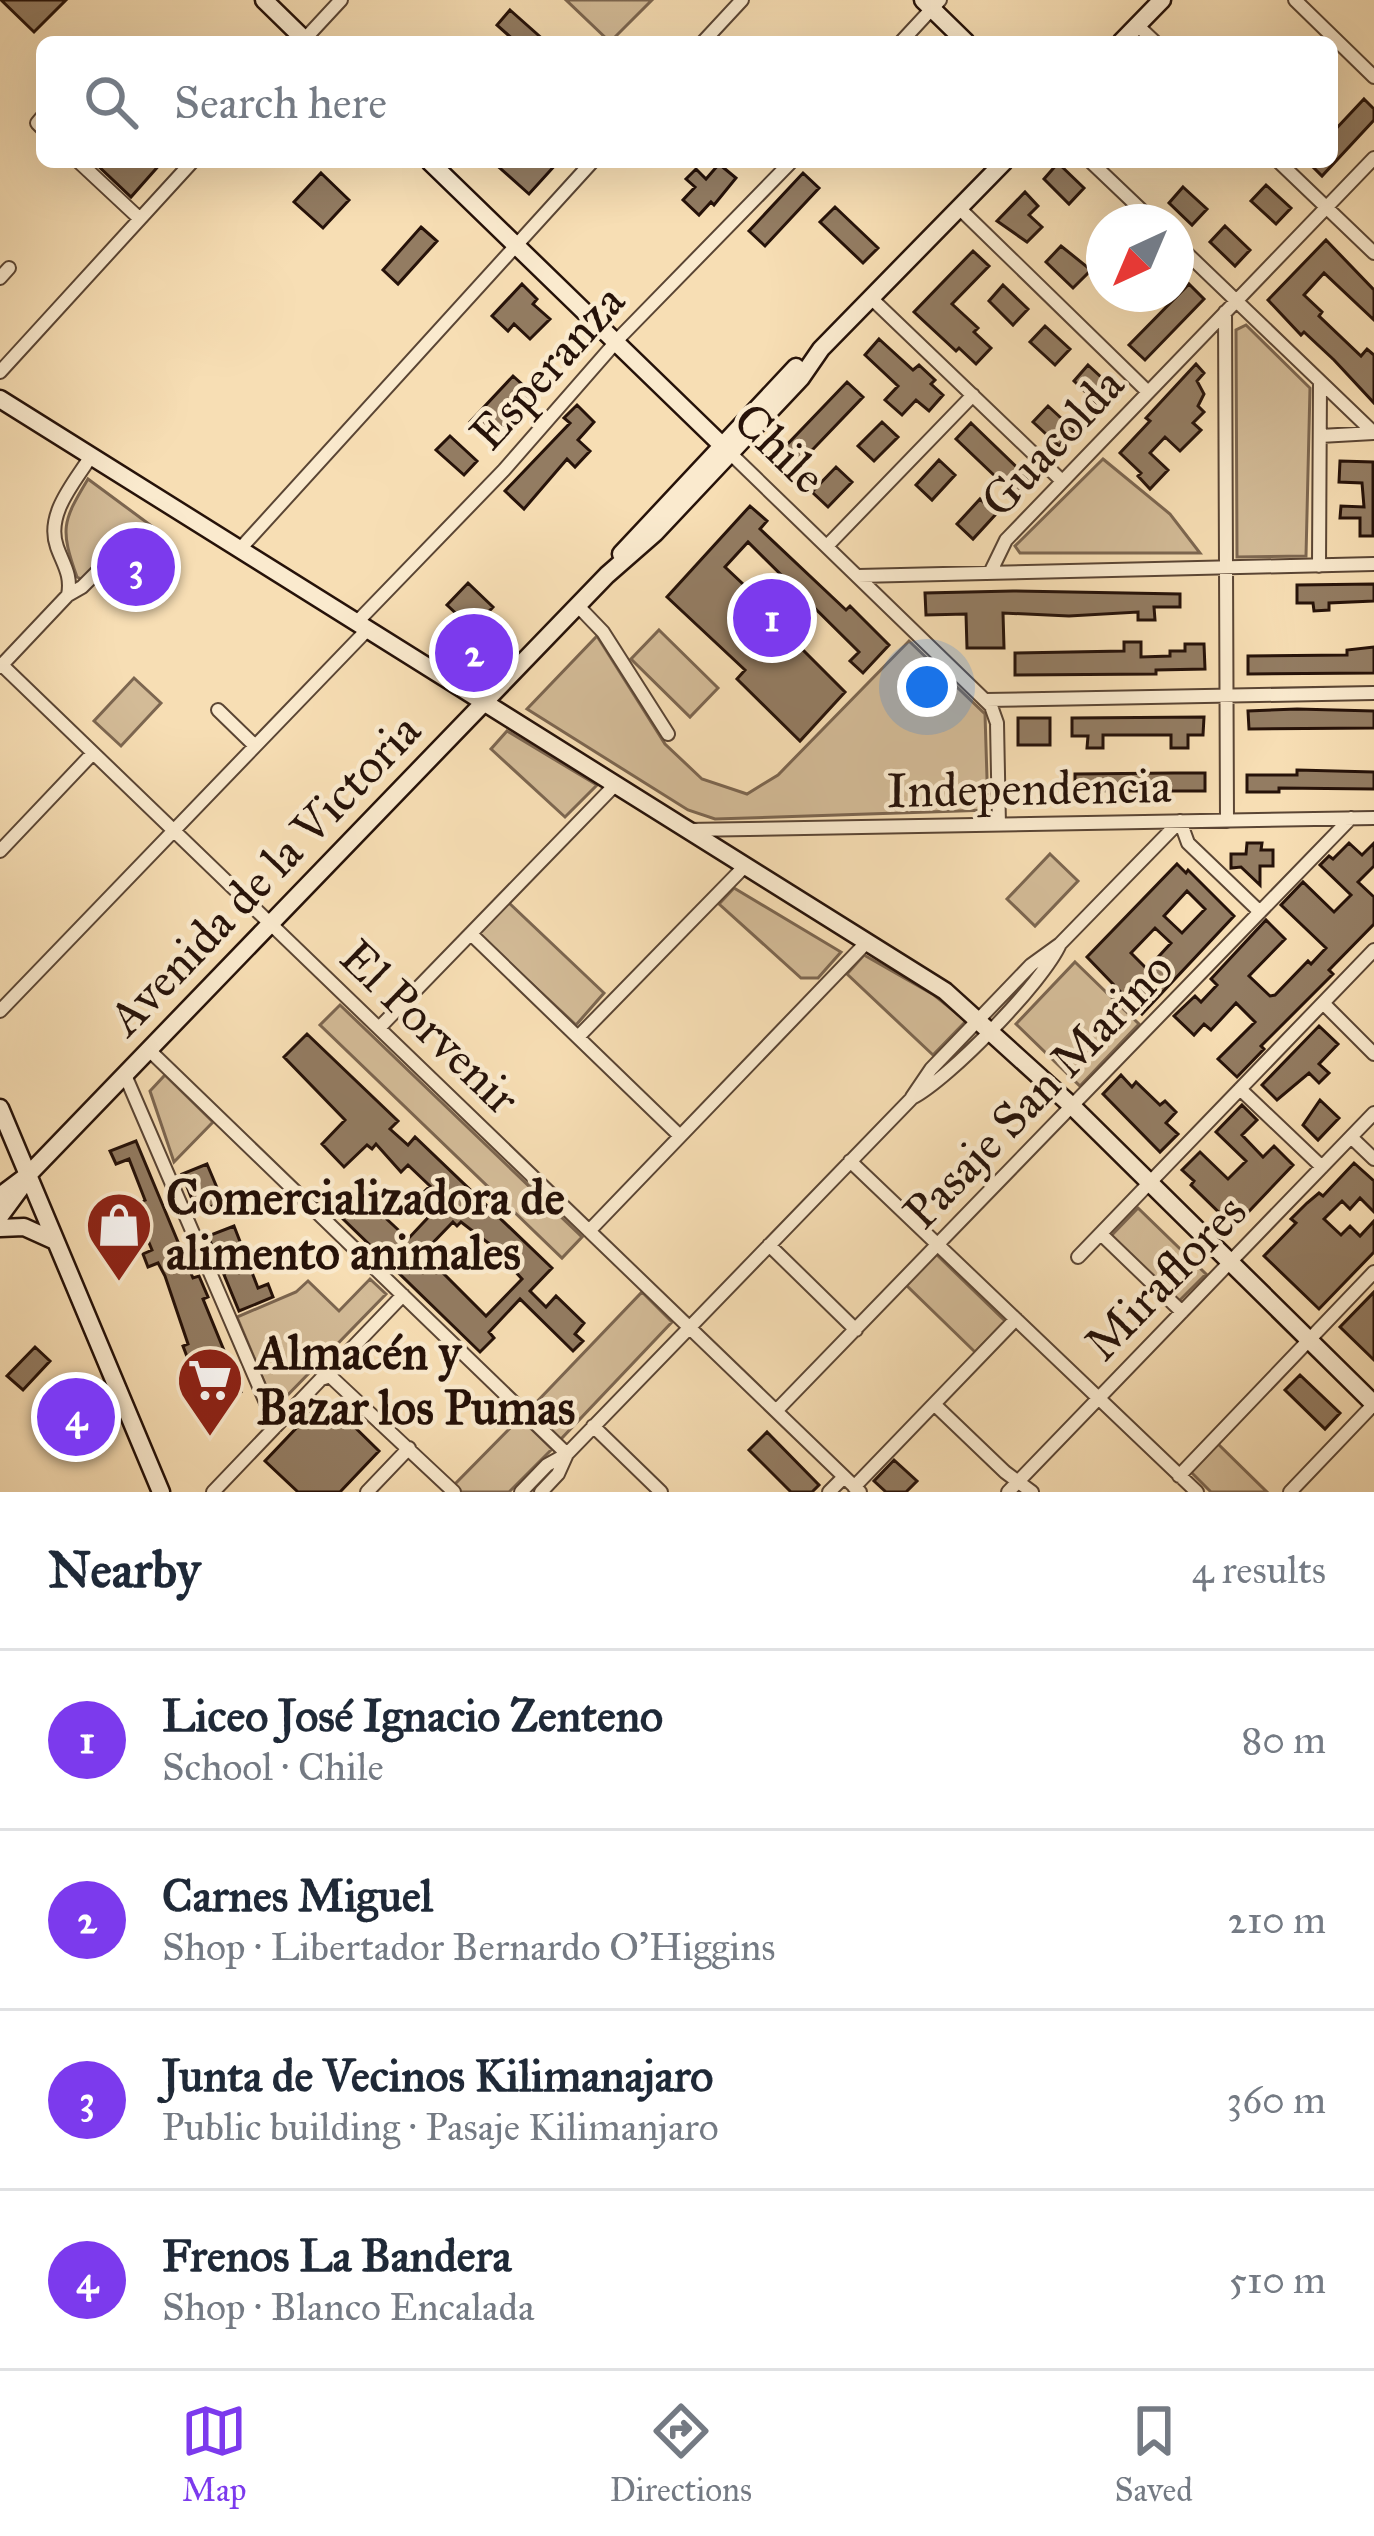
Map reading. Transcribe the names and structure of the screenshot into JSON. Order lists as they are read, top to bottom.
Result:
{
  "streets": {
    "street": [
      "Esperanza",
      "Guacolda",
      "Chile",
      "Independencia",
      "Avenida de la Victoria",
      "El Porvenir",
      "Pasaje San Marino",
      "Miraflores"
    ]
  },
  "crossings": [
    ["Esperanza", "Chile"],
    ["Esperanza", "El Porvenir"],
    ["Chile", "Avenida de la Victoria"],
    ["Independencia", "Pasaje San Marino"],
    ["Avenida de la Victoria", "El Porvenir"],
    ["El Porvenir", "Pasaje San Marino"]
  ],
  "places": {
    "shop": ["Comercializadora de alimento animales"],
    "supermarket": ["Almacén y Bazar los Pumas"]
  },
  "north": "bottom left",
  "page": {
    "search": "Search here",
    "pins": [
      "3",
      "1",
      "2",
      "4"
    ],
    "heading": ["Nearby", "4 results"],
    "list": [
      {
        "mark": "1",
        "name": "Liceo José Ignacio Zenteno",
        "note": "School · Chile",
        "value": "80 m"
      },
      {
        "mark": "2",
        "name": "Carnes Miguel",
        "note": "Shop · Libertador Bernardo O'Higgins",
        "value": "210 m"
      },
      {
        "mark": "3",
        "name": "Junta de Vecinos Kilimanajaro",
        "note": "Public building · Pasaje Kilimanjaro",
        "value": "360 m"
      },
      {
        "mark": "4",
        "name": "Frenos La Bandera",
        "note": "Shop · Blanco Encalada",
        "value": "510 m"
      }
    ],
    "nav": ["Map", "Directions", "Saved"]
  }
}
